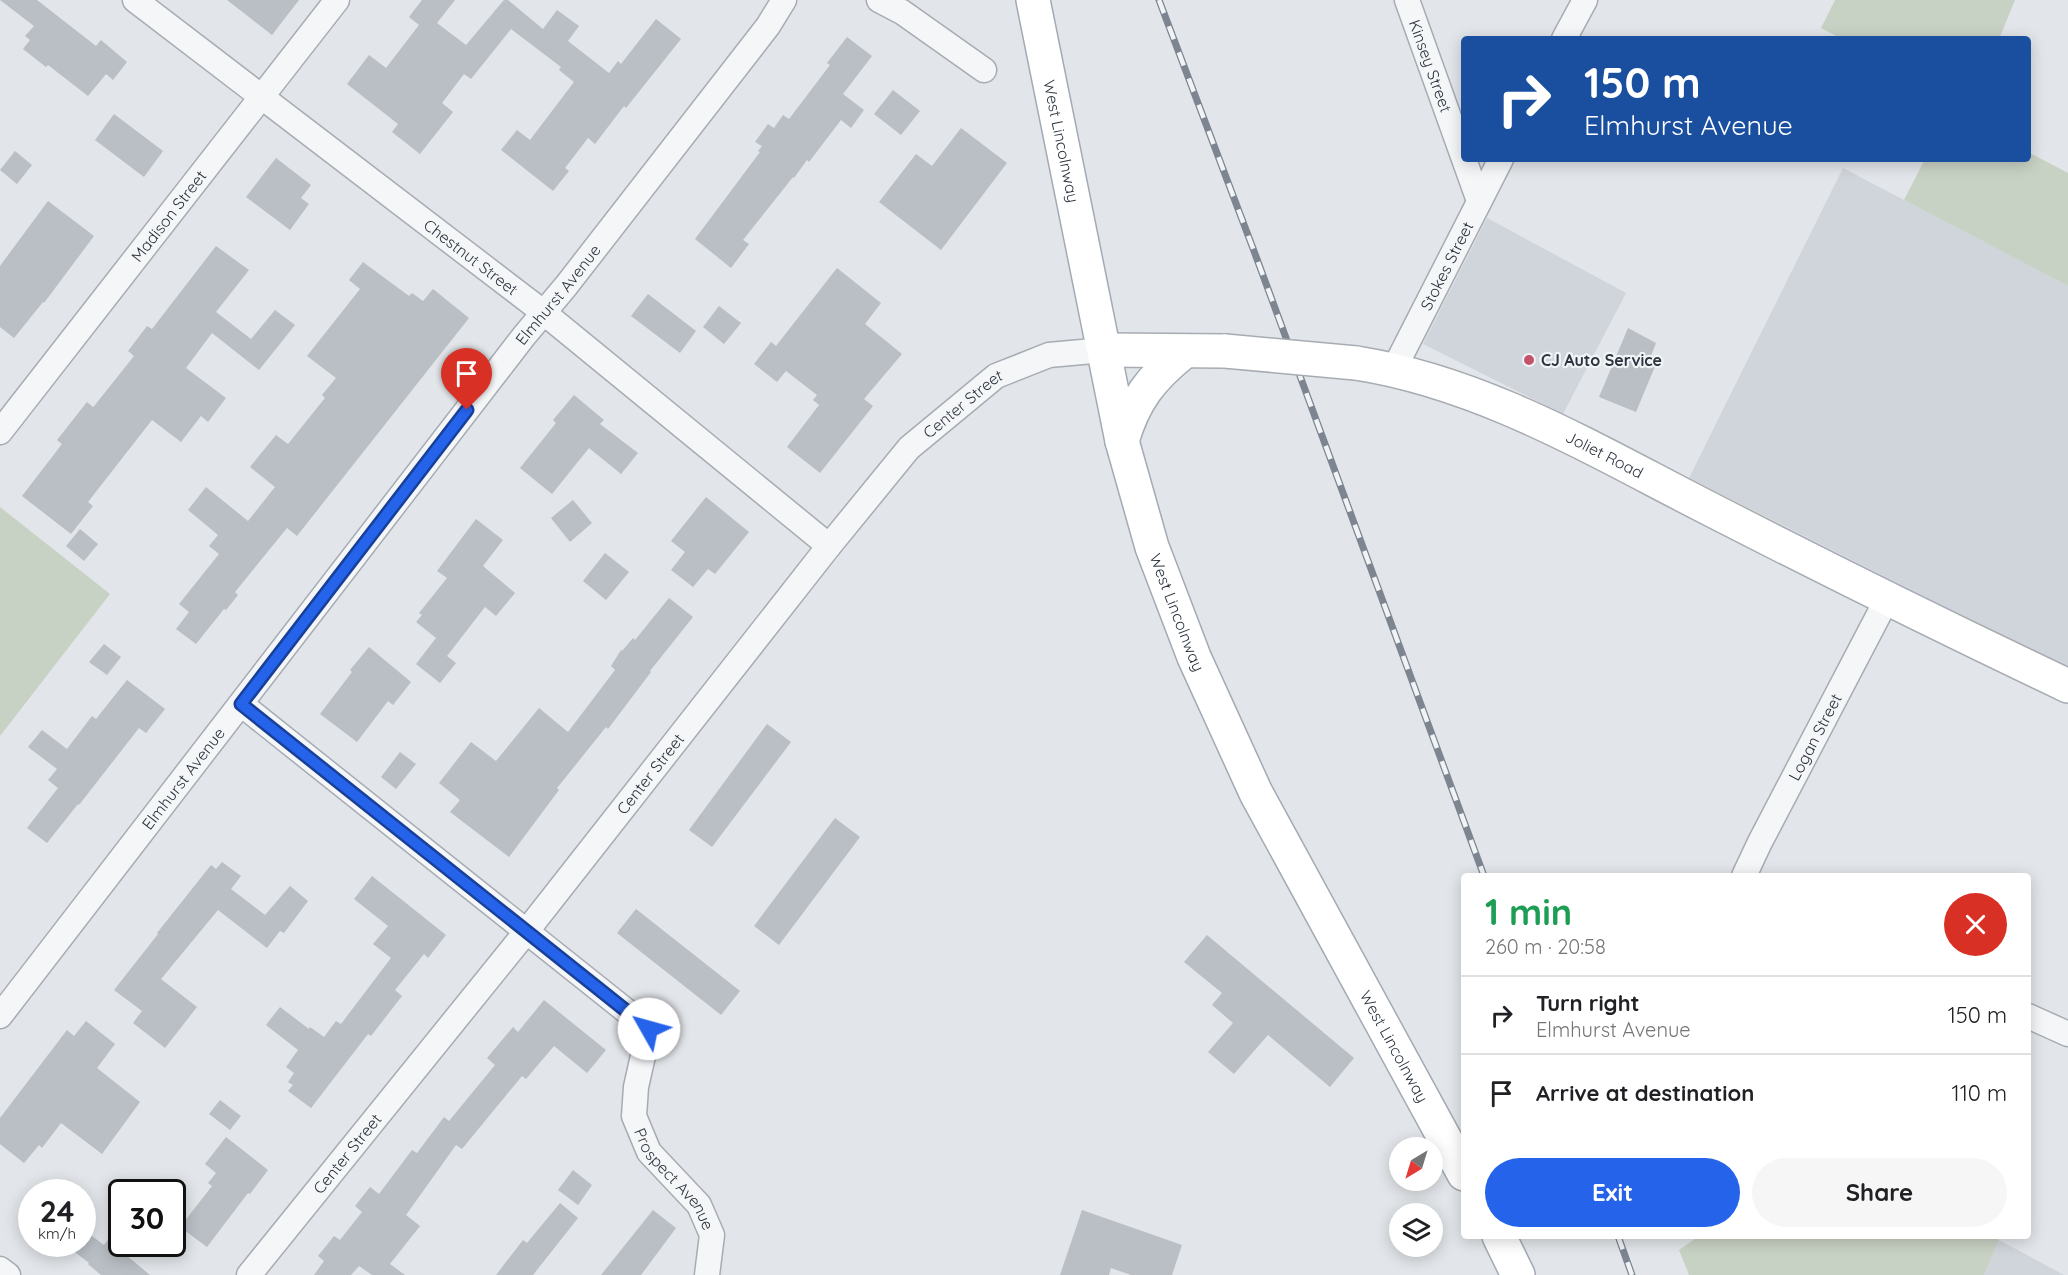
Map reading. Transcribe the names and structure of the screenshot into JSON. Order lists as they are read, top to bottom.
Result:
{
  "streets": {
    "main road": ["West Lincolnway", "Joliet Road"],
    "street": [
      "Kinsey Street",
      "Madison Street",
      "Chestnut Street",
      "Stokes Street",
      "Elmhurst Avenue",
      "Center Street",
      "Logan Street",
      "Prospect Avenue"
    ]
  },
  "crossings": [
    ["Kinsey Street", "Stokes Street"],
    ["West Lincolnway", "Center Street"],
    ["West Lincolnway", "Joliet Road"],
    ["Madison Street", "Chestnut Street"],
    ["Chestnut Street", "Elmhurst Avenue"],
    ["Chestnut Street", "Center Street"],
    ["Stokes Street", "Joliet Road"],
    ["Elmhurst Avenue", "Prospect Avenue"],
    ["Center Street", "Joliet Road"],
    ["Center Street", "Prospect Avenue"],
    ["Joliet Road", "Logan Street"]
  ],
  "places": ["CJ Auto Service"],
  "north": "bottom left",
  "page": {
    "turn": ["150 m", "Elmhurst Avenue"],
    "heading": ["1 min", "260 m · 20:58"],
    "list": [
      {
        "name": "Turn right",
        "note": "Elmhurst Avenue",
        "value": "150 m"
      },
      {
        "name": "Arrive at destination",
        "value": "110 m"
      }
    ],
    "buttons": ["Exit", "Share"],
    "speed": "24 km/h",
    "limit": "30"
  }
}
